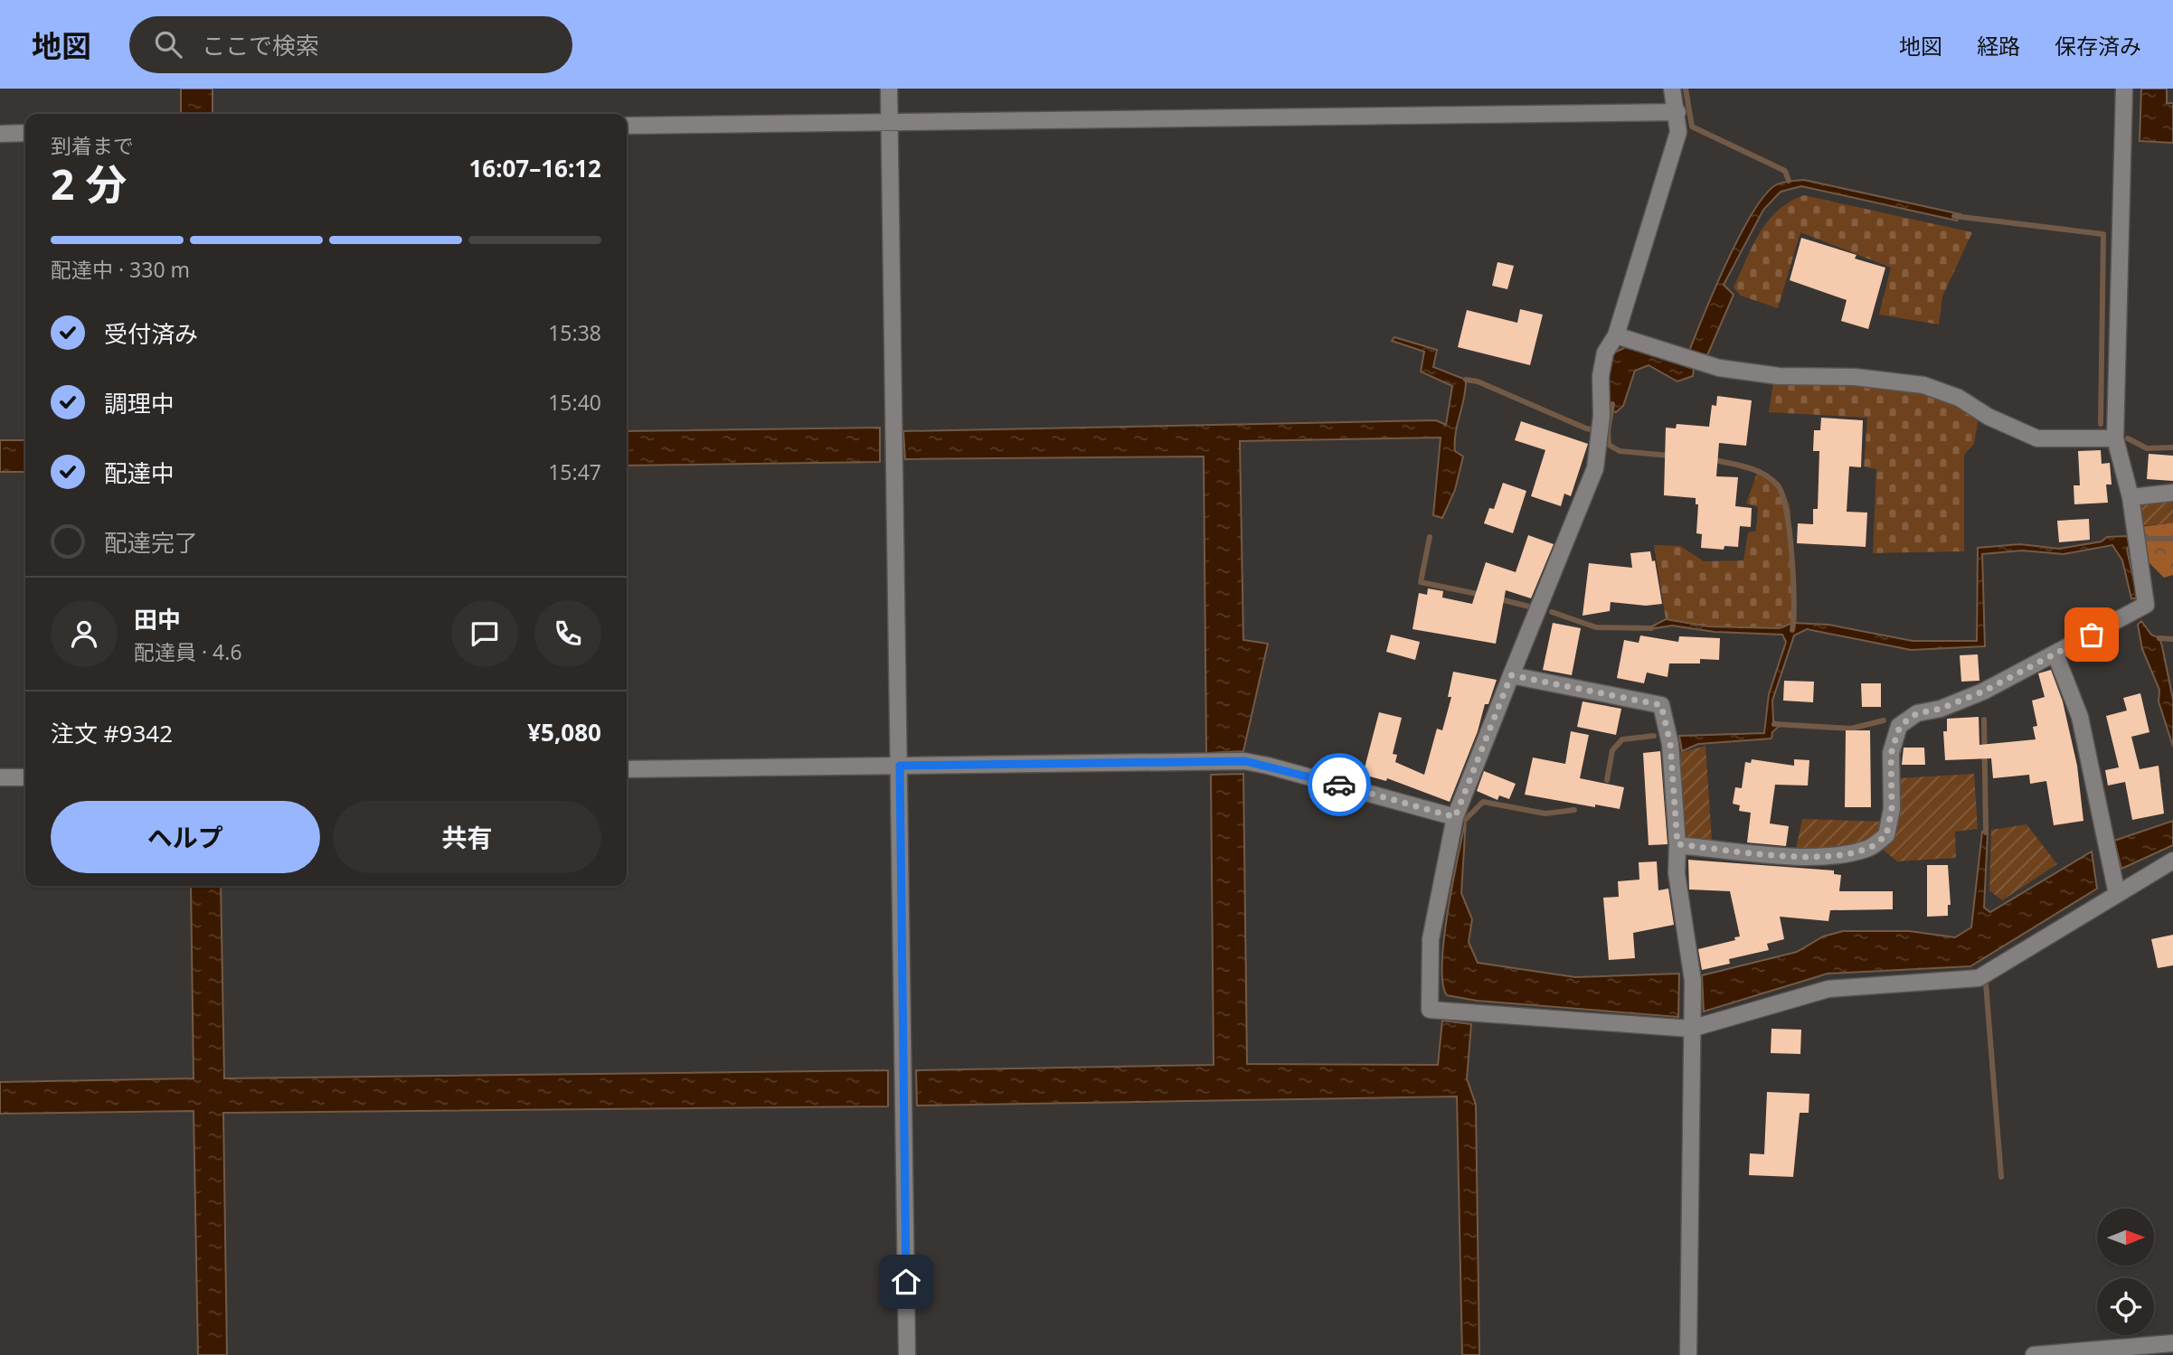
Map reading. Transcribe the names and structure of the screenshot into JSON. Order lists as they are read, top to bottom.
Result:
{
  "north": "right",
  "page": {
    "header": "地図",
    "search": "ここで検索",
    "nav": ["地図", "経路", "保存済み"],
    "heading": ["2 分", "到着まで", "16:07–16:12"],
    "panel": [
      "田中",
      "配達員 · 4.6",
      "注文 #9342",
      "¥5,080"
    ],
    "bar": "配達中 · 330 m",
    "list": [
      ["受付済み", "15:38"],
      ["調理中", "15:40"],
      ["配達中", "15:47"],
      "配達完了"
    ],
    "buttons": ["ヘルプ", "共有"]
  }
}
